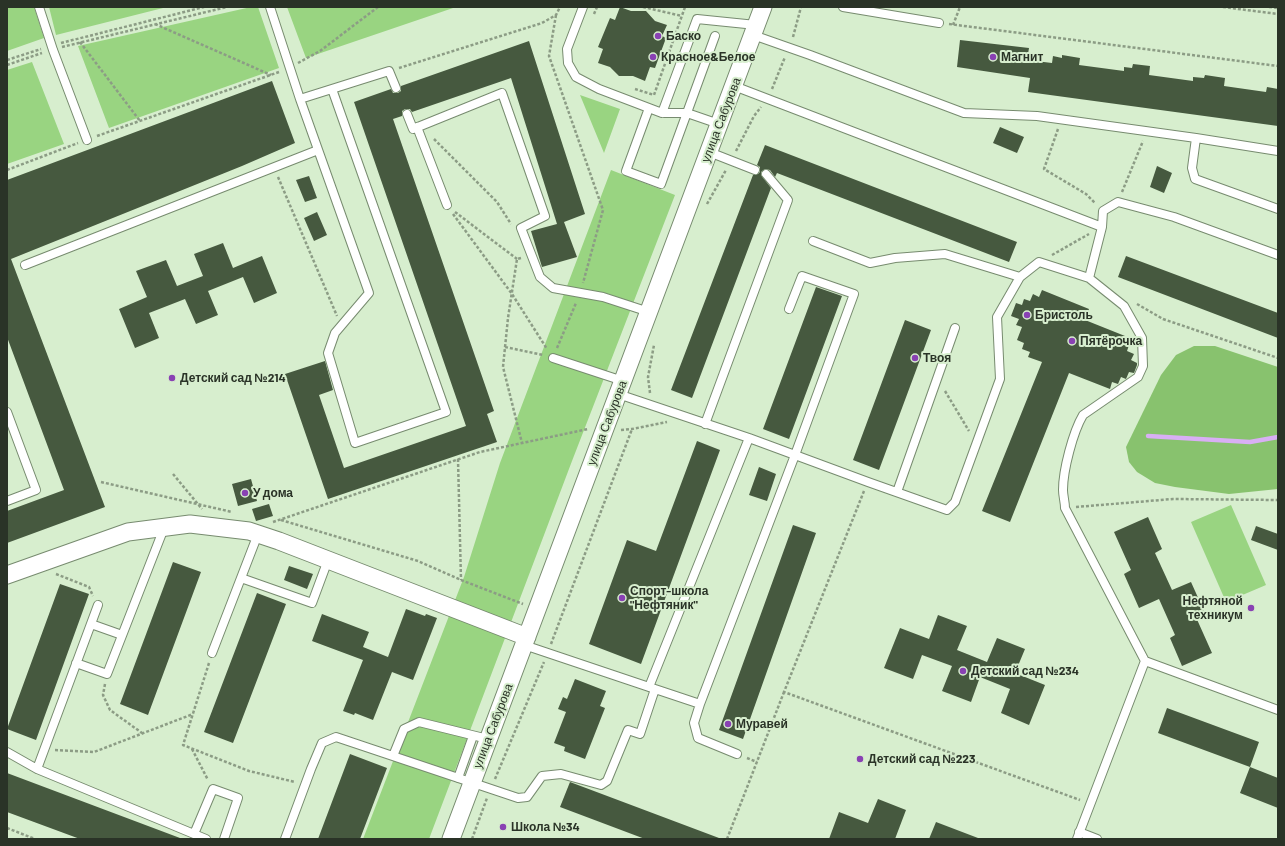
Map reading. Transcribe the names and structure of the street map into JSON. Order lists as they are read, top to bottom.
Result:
{
  "streets": {
    "street": ["улица Сабурова"]
  },
  "places": [
    "Баско",
    "Красное&Белое",
    "Магнит",
    "Бристоль",
    "Пятёрочка",
    "Твоя",
    "Детский сад №214",
    "У дома",
    "Спорт-школа \"Нефтяник\"",
    "Нефтяной техникум",
    "Детский сад №234",
    "Муравей",
    "Детский сад №223",
    "Школа №34"
  ]
}
